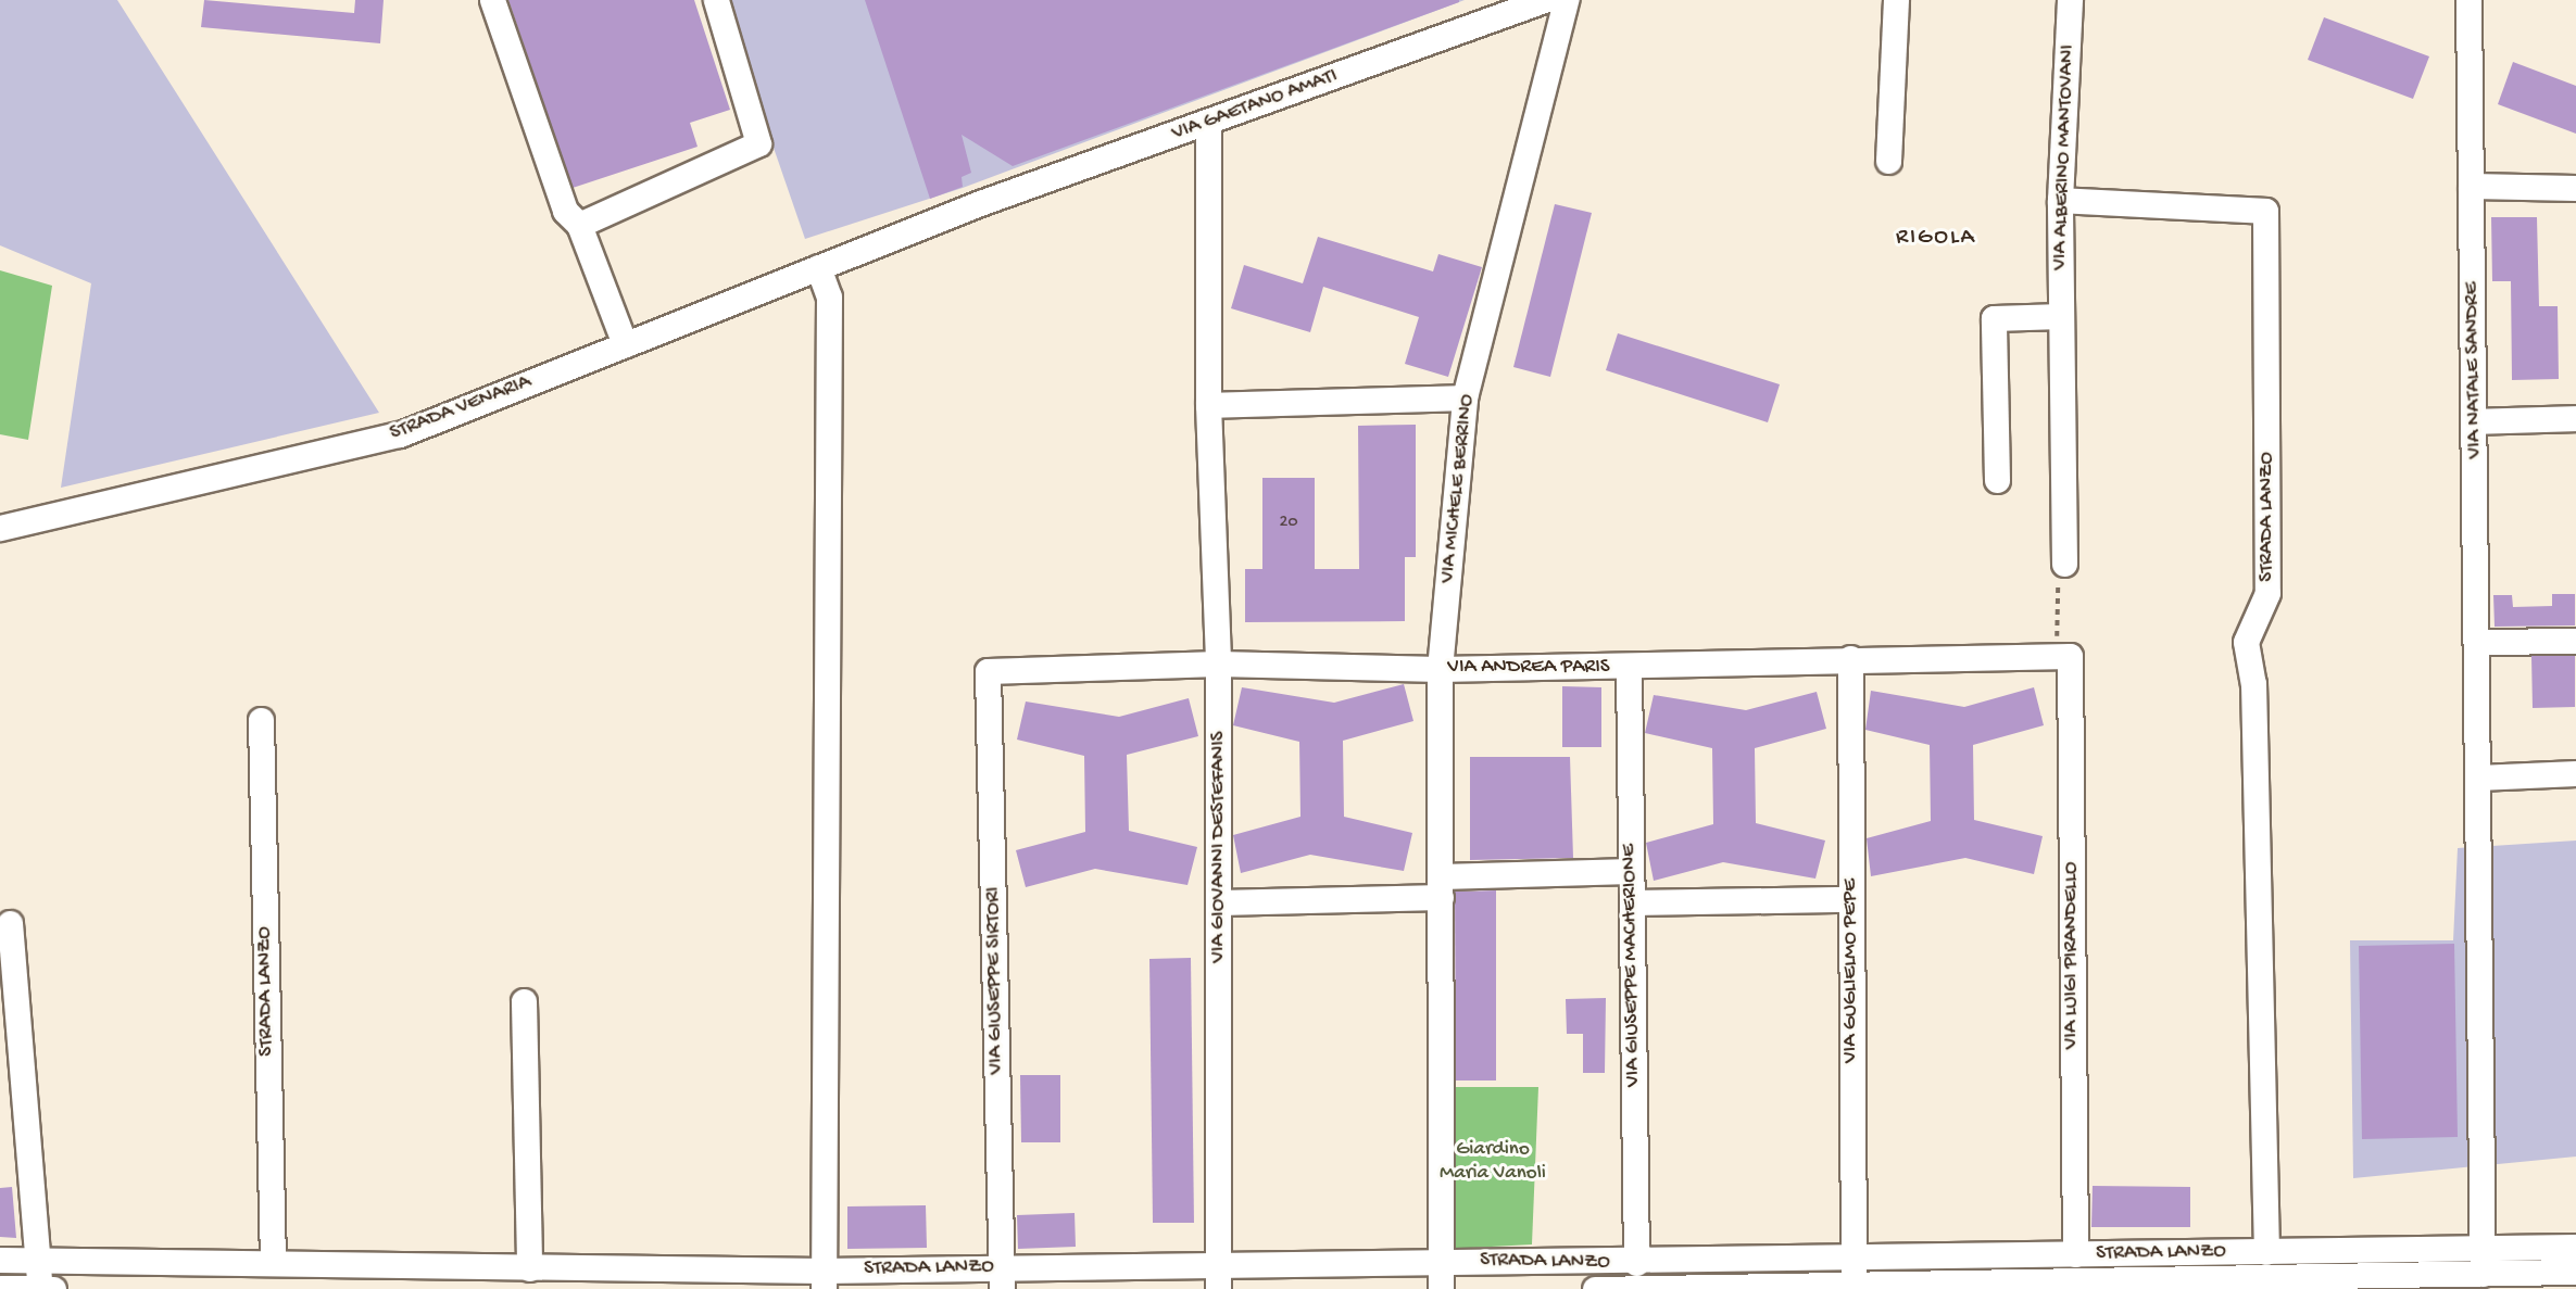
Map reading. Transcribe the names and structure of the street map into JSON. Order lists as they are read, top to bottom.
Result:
{
  "streets": {
    "street": [
      "VIA GAETANO AMATI",
      "VIA ALBERINO MANTOVANI",
      "VIA NATALE SANDRE",
      "STRADA VENARIA",
      "VIA MICHELE BERRINO",
      "STRADA LANZO",
      "VIA ANDREA PARIS",
      "VIA GIOVANNI DESTEFANIS",
      "VIA LUIGI PIRANDELLO",
      "VIA GIUSEPPE MACHERIONE",
      "VIA GUGLIELMO PEPE",
      "VIA GIUSEPPE SIRTORI"
    ]
  },
  "crossings": [
    ["VIA GAETANO AMATI", "STRADA VENARIA"],
    ["VIA GAETANO AMATI", "VIA GIOVANNI DESTEFANIS"],
    ["VIA ALBERINO MANTOVANI", "STRADA LANZO"],
    ["VIA MICHELE BERRINO", "STRADA LANZO"],
    ["VIA MICHELE BERRINO", "VIA ANDREA PARIS"],
    ["STRADA LANZO", "VIA GIOVANNI DESTEFANIS"],
    ["STRADA LANZO", "VIA LUIGI PIRANDELLO"],
    ["STRADA LANZO", "VIA GIUSEPPE MACHERIONE"],
    ["STRADA LANZO", "VIA GUGLIELMO PEPE"],
    ["STRADA LANZO", "VIA GIUSEPPE SIRTORI"],
    ["VIA ANDREA PARIS", "VIA GIOVANNI DESTEFANIS"],
    ["VIA ANDREA PARIS", "VIA LUIGI PIRANDELLO"],
    ["VIA ANDREA PARIS", "VIA GIUSEPPE MACHERIONE"],
    ["VIA ANDREA PARIS", "VIA GUGLIELMO PEPE"],
    ["VIA ANDREA PARIS", "VIA GIUSEPPE SIRTORI"]
  ],
  "districts": ["RIGOLA"],
  "parks": ["Giardino Maria Vanoli"],
  "house_numbers": ["20"]
}
